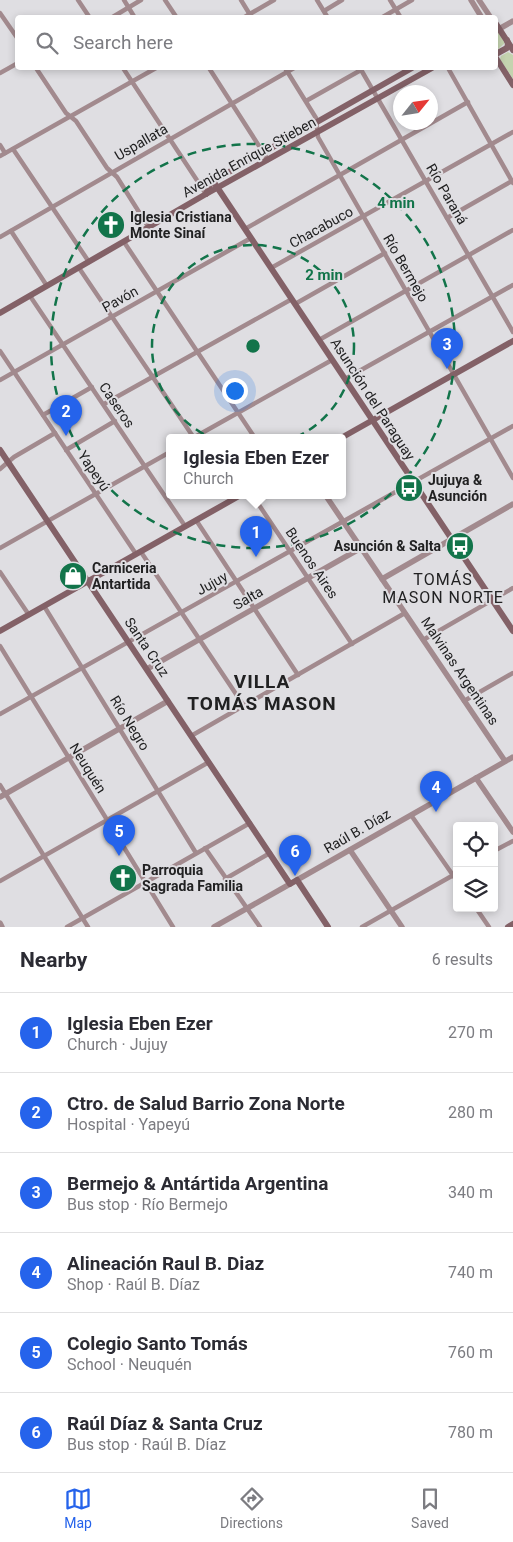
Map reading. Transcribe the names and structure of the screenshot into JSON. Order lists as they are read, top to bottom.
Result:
{
  "streets": {
    "main road": ["Avenida Enrique Stieben", "Asunción del Paraguay", "Santa Cruz"],
    "street": [
      "Uspallata",
      "Río Paraná",
      "Chacabuco",
      "Río Bermejo",
      "Pavón",
      "Caseros",
      "Yapeyú",
      "Buenos Aires",
      "Jujuy",
      "Salta",
      "Malvinas Argentinas",
      "Río Negro",
      "Neuquén",
      "Raúl B. Díaz"
    ]
  },
  "crossings": [
    ["Uspallata", "Río Bermejo"],
    ["Avenida Enrique Stieben", "Río Paraná"],
    ["Avenida Enrique Stieben", "Río Bermejo"],
    ["Avenida Enrique Stieben", "Asunción del Paraguay"],
    ["Avenida Enrique Stieben", "Caseros"],
    ["Río Paraná", "Chacabuco"],
    ["Chacabuco", "Río Bermejo"],
    ["Chacabuco", "Asunción del Paraguay"],
    ["Río Bermejo", "Jujuy"],
    ["Pavón", "Asunción del Paraguay"],
    ["Pavón", "Caseros"],
    ["Pavón", "Yapeyú"],
    ["Asunción del Paraguay", "Jujuy"],
    ["Yapeyú", "Jujuy"],
    ["Yapeyú", "Salta"],
    ["Buenos Aires", "Jujuy"],
    ["Buenos Aires", "Salta"],
    ["Jujuy", "Santa Cruz"],
    ["Jujuy", "Malvinas Argentinas"],
    ["Jujuy", "Río Negro"],
    ["Jujuy", "Neuquén"],
    ["Salta", "Santa Cruz"],
    ["Salta", "Malvinas Argentinas"],
    ["Santa Cruz", "Raúl B. Díaz"],
    ["Malvinas Argentinas", "Raúl B. Díaz"]
  ],
  "districts": ["TOMÁS MASON NORTE", "VILLA TOMÁS MASON"],
  "places": {
    "church": ["Iglesia Cristiana Monte Sinaí", "Parroquia Sagrada Familia"],
    "bus stop": ["Jujuya & Asunción", "Asunción & Salta"],
    "shop": ["Carniceria Antartida"]
  },
  "north": "top right",
  "page": {
    "search": "Search here",
    "pins": [
      "3",
      "2",
      "1",
      "4",
      "5",
      "6"
    ],
    "popup": ["Iglesia Eben Ezer", "Church"],
    "heading": ["Nearby", "6 results"],
    "list": [
      {
        "mark": "1",
        "name": "Iglesia Eben Ezer",
        "note": "Church · Jujuy",
        "value": "270 m"
      },
      {
        "mark": "2",
        "name": "Ctro. de Salud Barrio Zona Norte",
        "note": "Hospital · Yapeyú",
        "value": "280 m"
      },
      {
        "mark": "3",
        "name": "Bermejo & Antártida Argentina",
        "note": "Bus stop · Río Bermejo",
        "value": "340 m"
      },
      {
        "mark": "4",
        "name": "Alineación Raul B. Diaz",
        "note": "Shop · Raúl B. Díaz",
        "value": "740 m"
      },
      {
        "mark": "5",
        "name": "Colegio Santo Tomás",
        "note": "School · Neuquén",
        "value": "760 m"
      },
      {
        "mark": "6",
        "name": "Raúl Díaz & Santa Cruz",
        "note": "Bus stop · Raúl B. Díaz",
        "value": "780 m"
      }
    ],
    "nav": ["Map", "Directions", "Saved"]
  },
  "rings": ["4 min", "2 min"]
}
